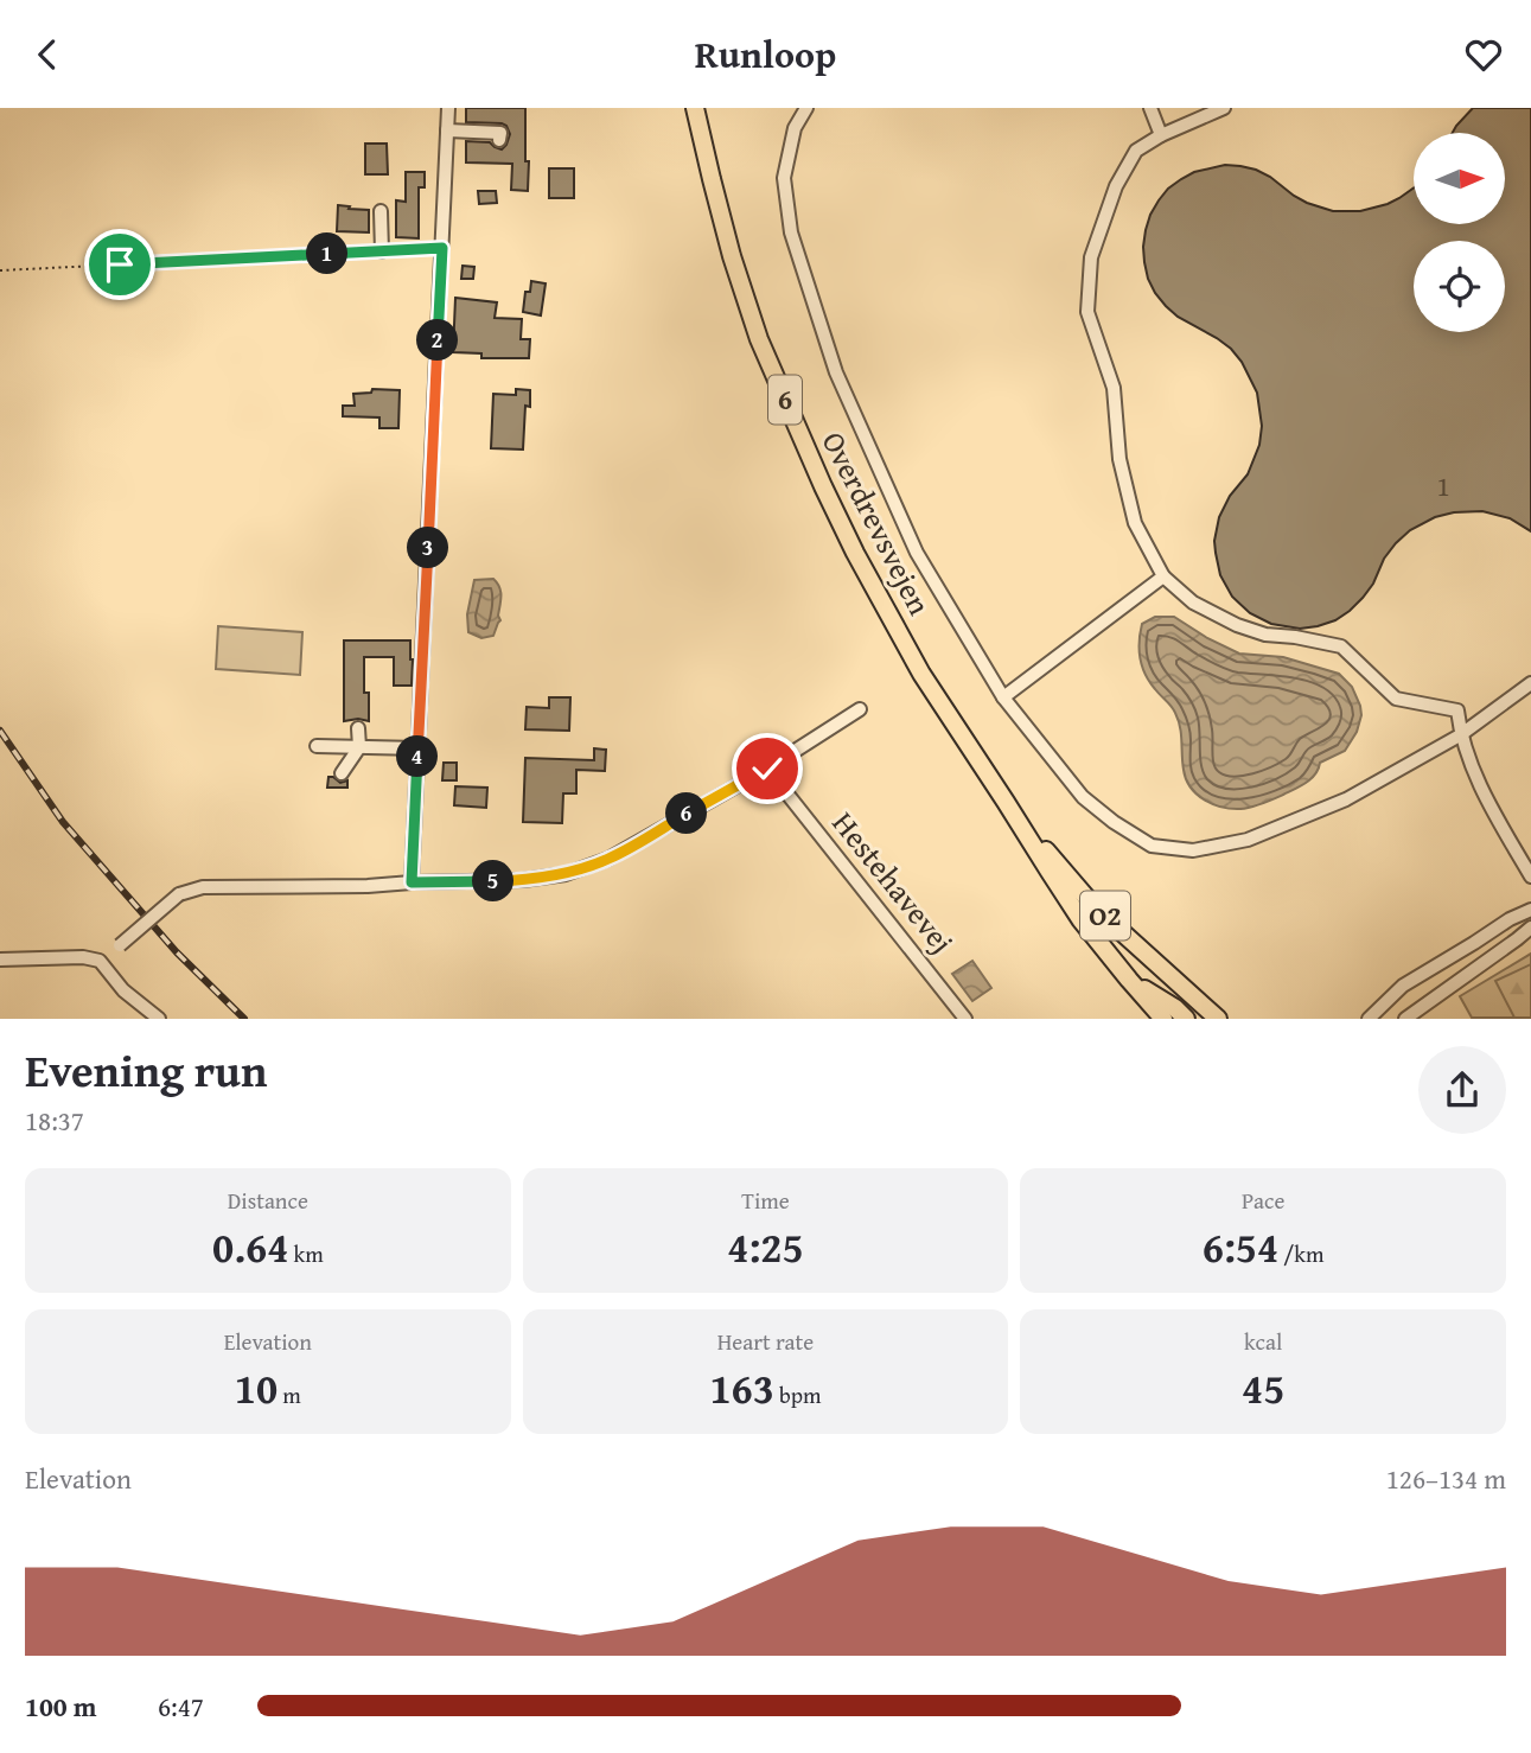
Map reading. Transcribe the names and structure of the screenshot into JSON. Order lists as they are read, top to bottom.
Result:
{
  "streets": {
    "main road": ["6", "Overdrevsvejen", "O2"],
    "street": ["Hestehavevej"]
  },
  "house_numbers": ["1"],
  "north": "right",
  "page": {
    "header": "Runloop",
    "pins": [
      "1",
      "2",
      "3",
      "4",
      "6",
      "5"
    ],
    "heading": ["Evening run", "18:37"],
    "stats": [
      ["Distance", "0.64 km"],
      ["Time", "4:25"],
      ["Pace", "6:54 /km"],
      ["Elevation", "10 m"],
      ["Heart rate", "163 bpm"],
      ["kcal", "45"]
    ],
    "chart": ["Elevation", "126–134 m"],
    "list": [
      {
        "name": "100 m",
        "note": "6:47"
      }
    ]
  }
}
